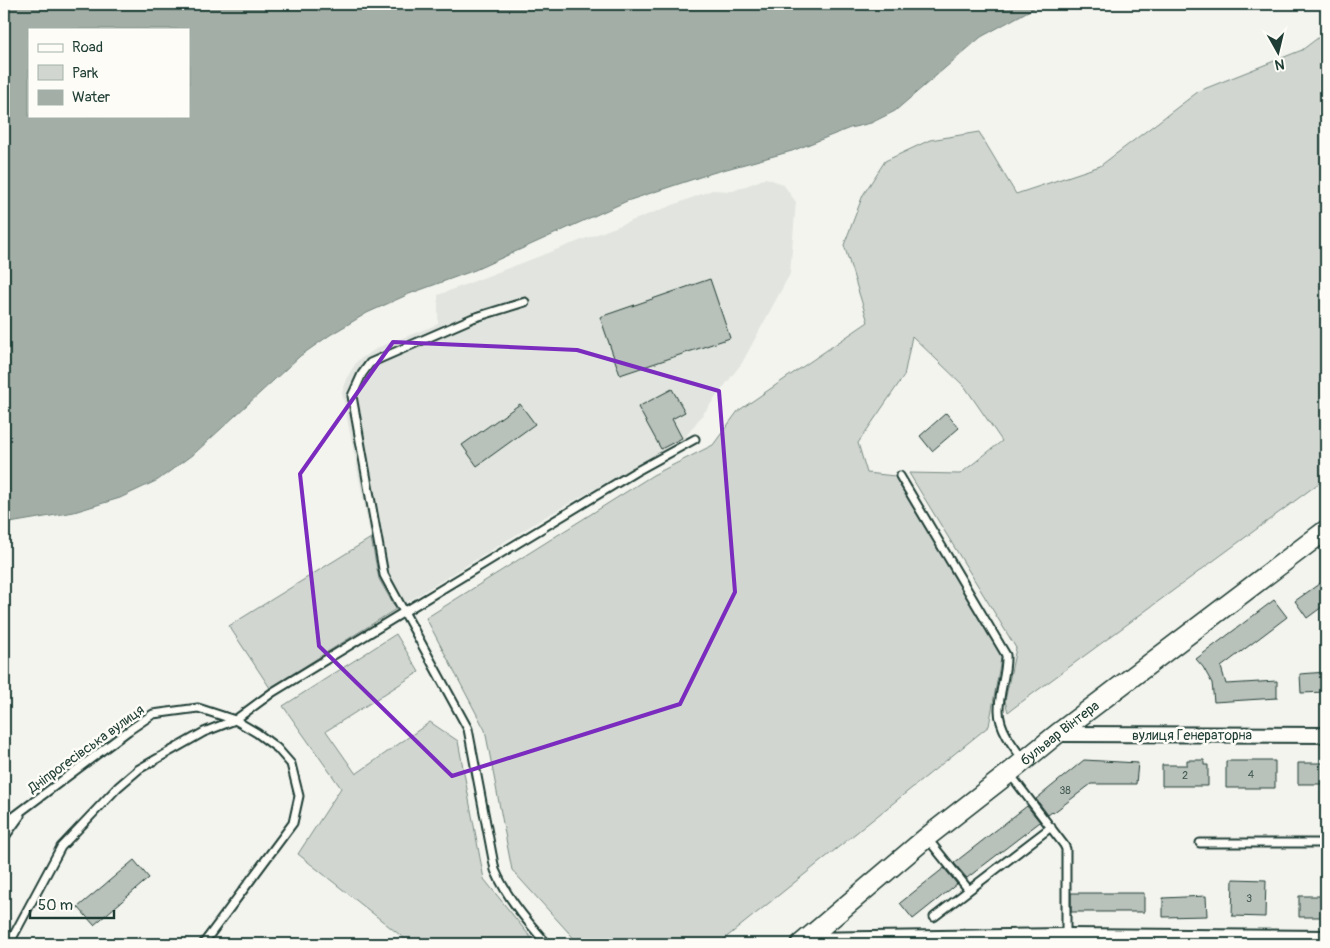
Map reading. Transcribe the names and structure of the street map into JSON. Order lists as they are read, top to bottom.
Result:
{
  "streets": {
    "street": ["бульвар Вінтера", "вулиця Генераторна"],
    "lane": ["Дніпрогесівська вулиця"]
  },
  "crossings": [
    ["бульвар Вінтера", "вулиця Генераторна"]
  ],
  "house_numbers": [
    "4",
    "2",
    "38",
    "3"
  ],
  "legend": ["Road", "Park", "Water"],
  "scale_bar": "50 m",
  "north": "bottom"
}
